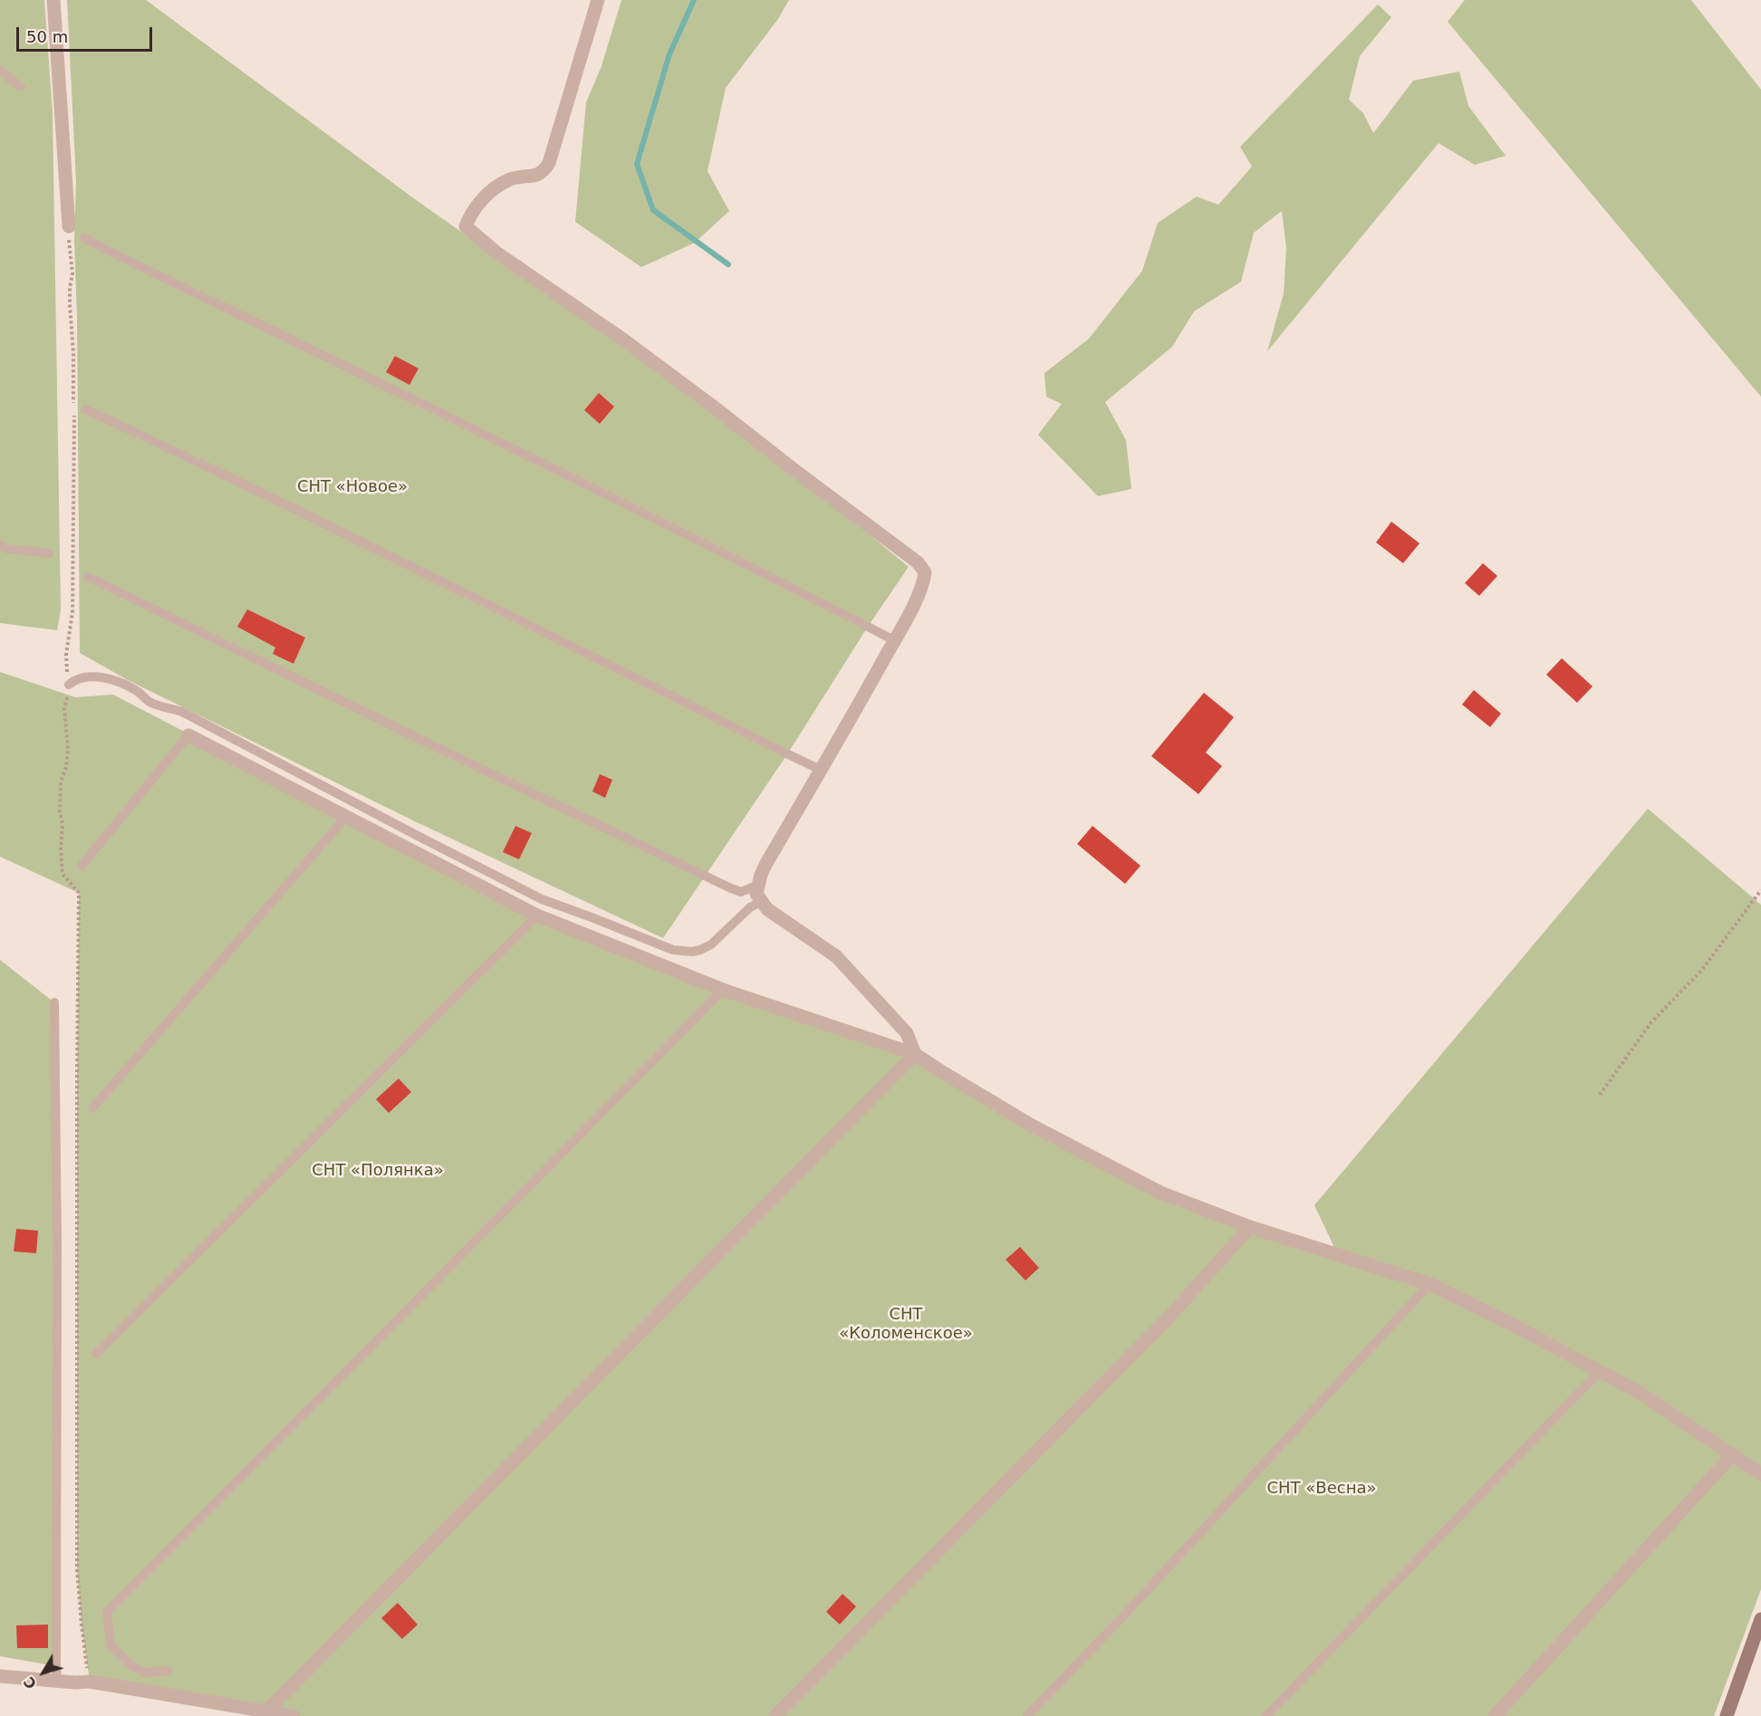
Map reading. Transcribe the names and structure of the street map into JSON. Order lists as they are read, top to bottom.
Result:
{
  "parks": [
    "СНТ «Новое»",
    "СНТ «Полянка»",
    "СНТ «Коломенское»",
    "СНТ «Весна»"
  ],
  "scale_bar": "50 m",
  "north": "bottom left"
}
